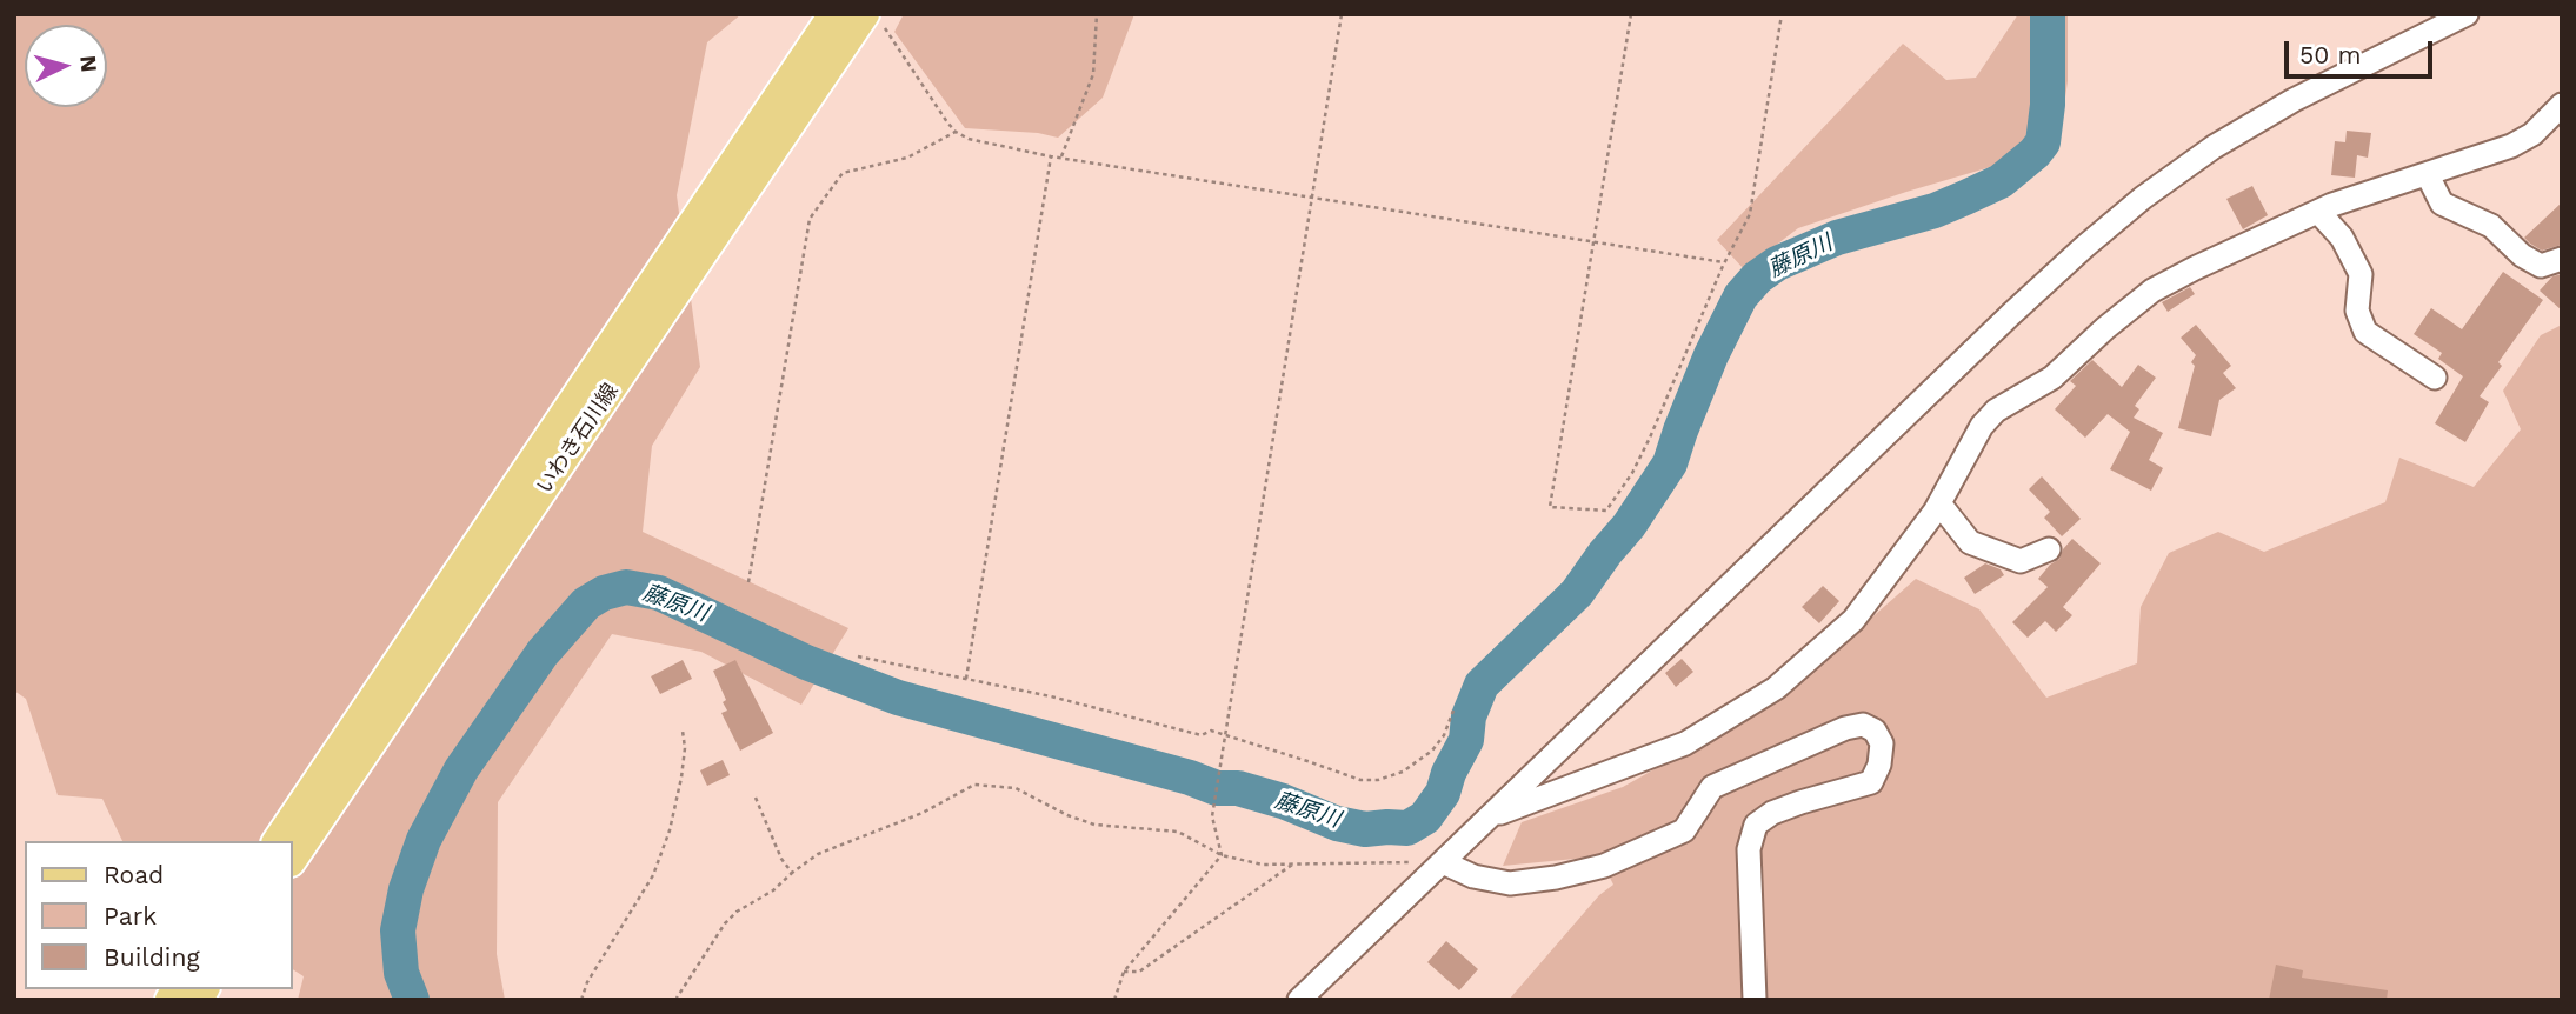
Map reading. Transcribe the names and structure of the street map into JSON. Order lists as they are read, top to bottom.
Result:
{
  "streets": {
    "main road": ["いわき石川線"]
  },
  "water": ["藤原川"],
  "legend": ["Road", "Park", "Building"],
  "scale_bar": "50 m",
  "north": "right"
}
